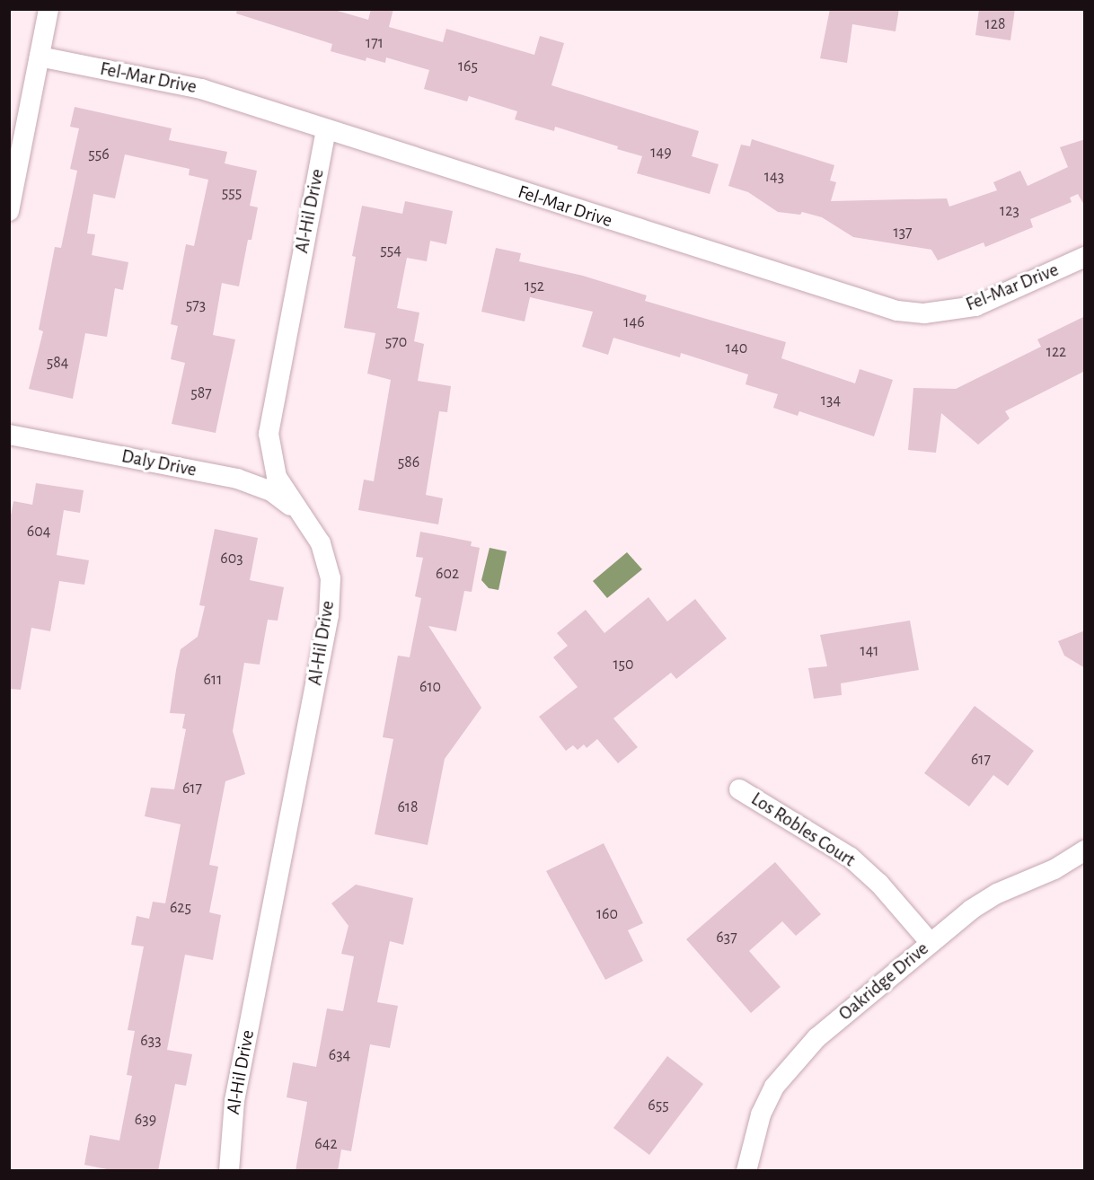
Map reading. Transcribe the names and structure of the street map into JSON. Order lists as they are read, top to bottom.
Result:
{
  "streets": {
    "street": [
      "Fel-Mar Drive",
      "Al-Hil Drive",
      "Daly Drive",
      "Los Robles Court",
      "Oakridge Drive"
    ]
  },
  "crossings": [
    ["Fel-Mar Drive", "Al-Hil Drive"],
    ["Al-Hil Drive", "Daly Drive"],
    ["Los Robles Court", "Oakridge Drive"]
  ],
  "house_numbers": [
    "128",
    "171",
    "165",
    "149",
    "556",
    "143",
    "555",
    "123",
    "137",
    "554",
    "152",
    "573",
    "146",
    "570",
    "140",
    "122",
    "584",
    "587",
    "134",
    "586",
    "604",
    "603",
    "602",
    "141",
    "150",
    "611",
    "610",
    "617",
    "617",
    "618",
    "625",
    "160",
    "637",
    "633",
    "634",
    "655",
    "639",
    "642"
  ]
}
